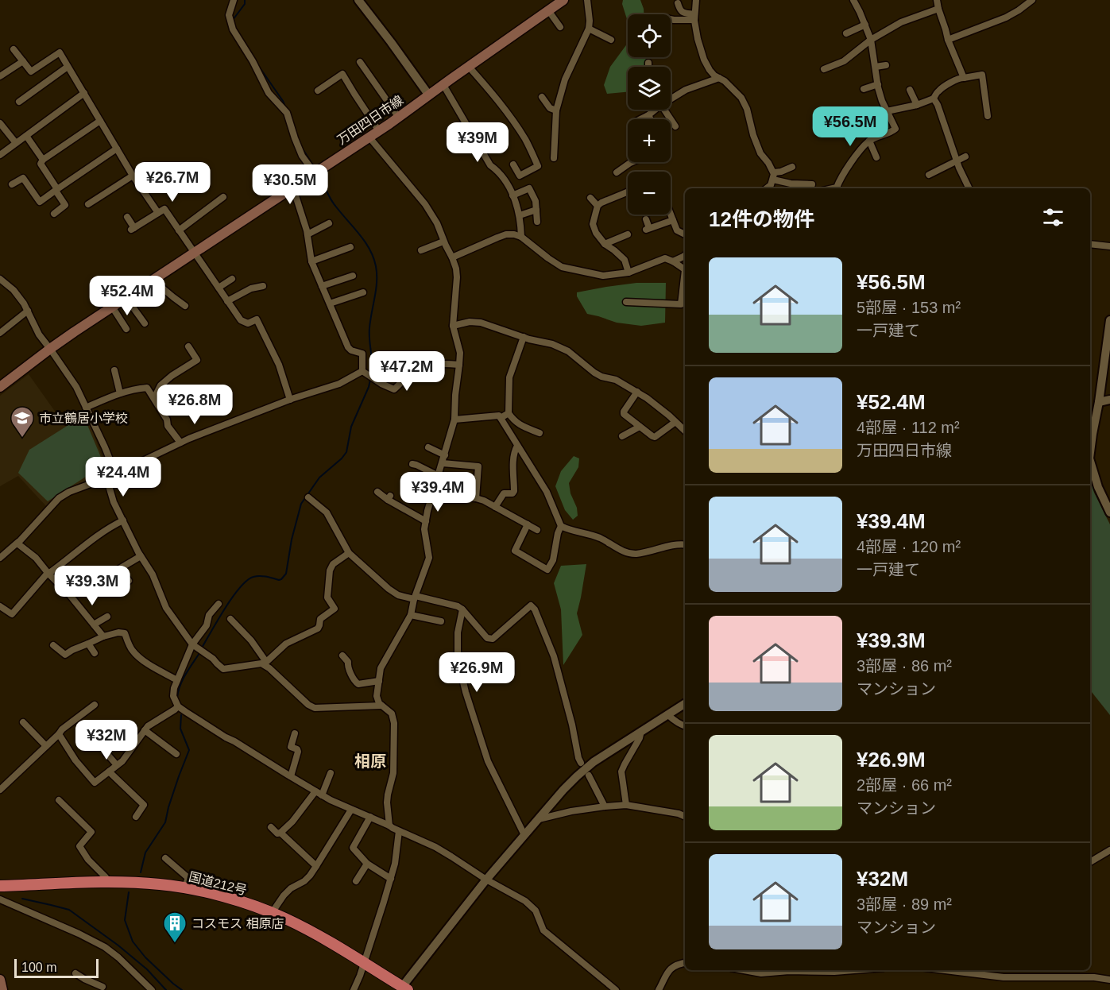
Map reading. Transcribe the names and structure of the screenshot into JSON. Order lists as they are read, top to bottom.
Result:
{
  "streets": {
    "highway": ["国道212号"],
    "main road": ["万田四日市線"]
  },
  "districts": ["相原"],
  "places": {
    "school or university": ["市立鶴居小学校"],
    "building": ["コスモス 相原店"]
  },
  "scale_bar": "100 m",
  "page": {
    "map_buttons": ["+", "−"],
    "price": [
      "¥56.5M",
      "¥39M",
      "¥26.7M",
      "¥30.5M",
      "¥52.4M",
      "¥47.2M",
      "¥26.8M",
      "¥24.4M",
      "¥39.4M",
      "¥39.3M",
      "¥26.9M",
      "¥32M"
    ],
    "heading": "12件の物件",
    "list": [
      {
        "name": "¥56.5M",
        "note": "5部屋 · 153 m² · 一戸建て"
      },
      {
        "name": "¥52.4M",
        "note": "4部屋 · 112 m² · 万田四日市線"
      },
      {
        "name": "¥39.4M",
        "note": "4部屋 · 120 m² · 一戸建て"
      },
      {
        "name": "¥39.3M",
        "note": "3部屋 · 86 m² · マンション"
      },
      {
        "name": "¥26.9M",
        "note": "2部屋 · 66 m² · マンション"
      },
      {
        "name": "¥32M",
        "note": "3部屋 · 89 m² · マンション"
      }
    ],
    "scale": "100 m"
  }
}
